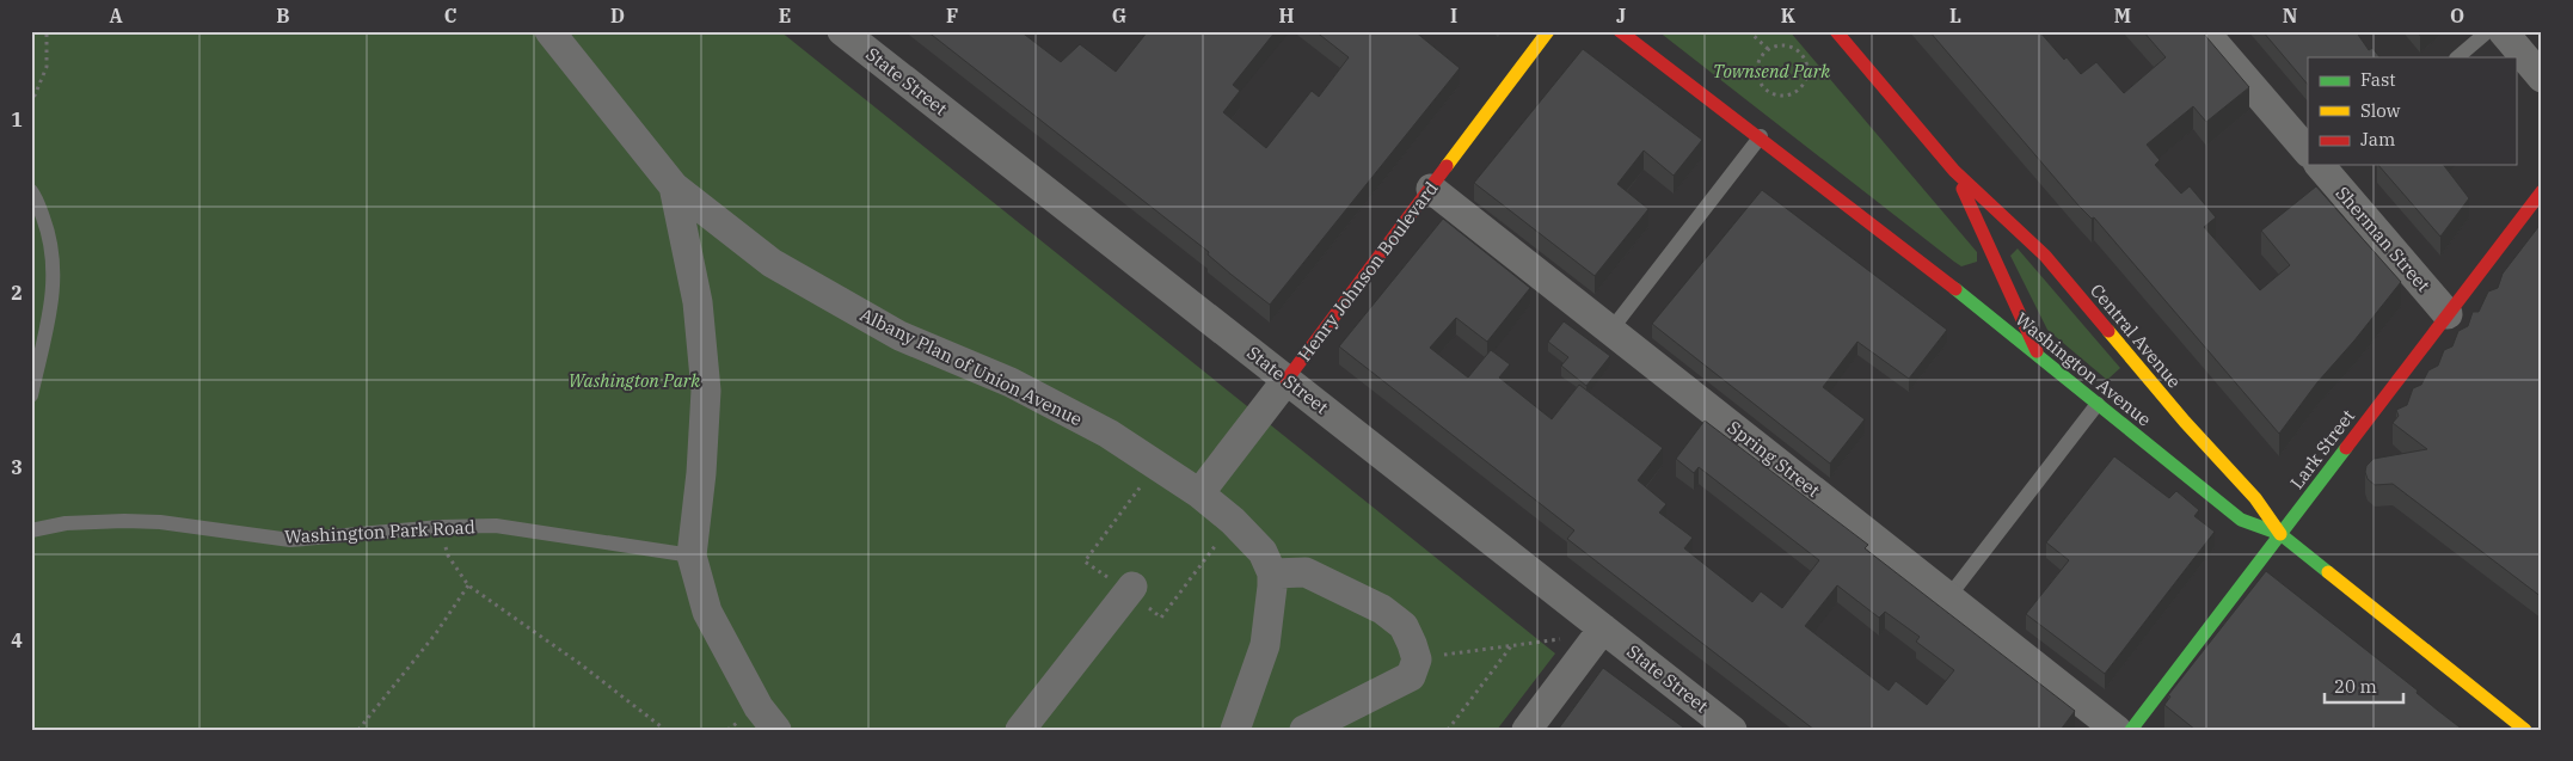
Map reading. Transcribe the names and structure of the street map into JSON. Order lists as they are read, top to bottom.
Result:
{
  "streets": {
    "main road": [
      "Henry Johnson Boulevard",
      "Central Avenue",
      "Washington Avenue",
      "Lark Street"
    ],
    "street": [
      "State Street",
      "Sherman Street",
      "Albany Plan of Union Avenue",
      "Spring Street"
    ],
    "lane": ["Washington Park Road"]
  },
  "crossings": [
    ["State Street", "Henry Johnson Boulevard"],
    ["Sherman Street", "Lark Street"],
    ["Henry Johnson Boulevard", "Albany Plan of Union Avenue"],
    ["Henry Johnson Boulevard", "Spring Street"],
    ["Central Avenue", "Washington Avenue"],
    ["Central Avenue", "Lark Street"],
    ["Washington Avenue", "Lark Street"]
  ],
  "parks": ["Townsend Park", "Washington Park"],
  "legend": ["Fast", "Slow", "Jam"],
  "scale_bar": "20 m",
  "grid": {
    "columns": [
      "A",
      "B",
      "C",
      "D",
      "E",
      "F",
      "G",
      "H",
      "I",
      "J",
      "K",
      "L",
      "M",
      "N",
      "O"
    ],
    "rows": [
      "1",
      "2",
      "3",
      "4"
    ]
  }
}
